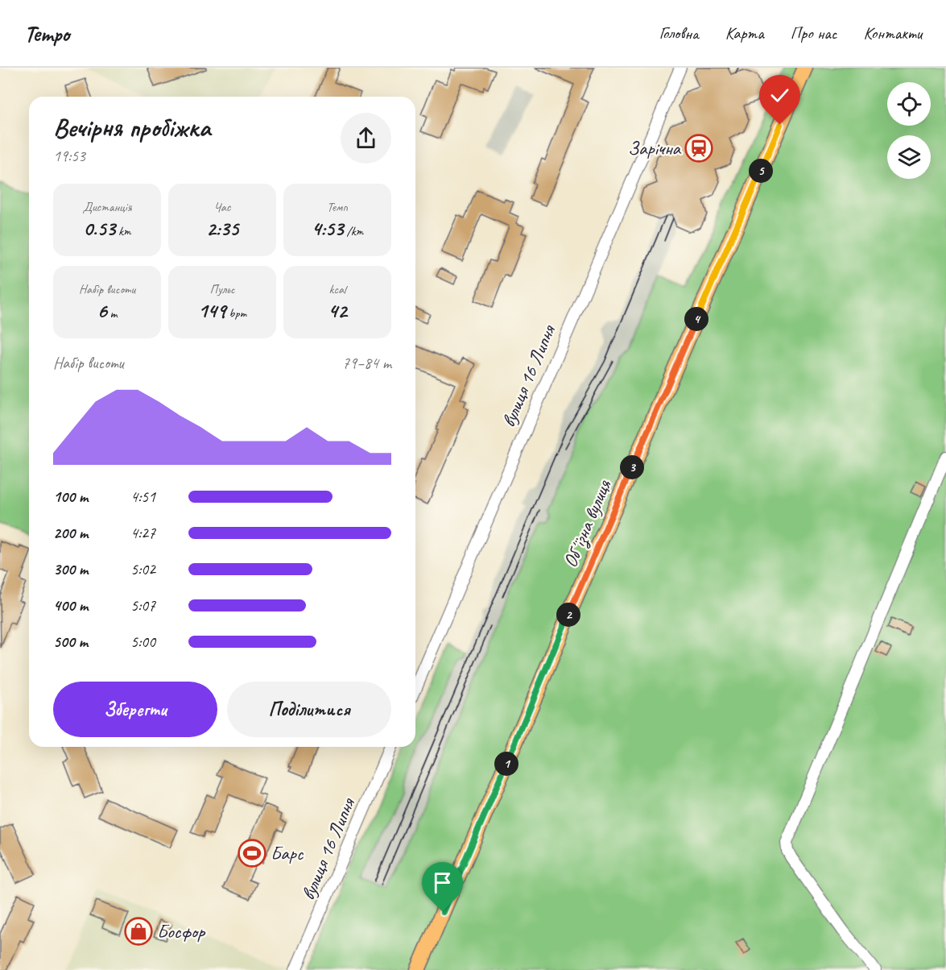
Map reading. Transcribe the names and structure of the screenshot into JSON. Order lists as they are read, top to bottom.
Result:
{
  "streets": {
    "main road": ["Обʼїзна вулиця"],
    "street": ["вулиця 16 Липня"]
  },
  "places": {
    "station": ["Зарічна"],
    "sports": ["Барс"],
    "shop": ["Босфор"]
  },
  "page": {
    "header": "Tempo",
    "nav": [
      "Головна",
      "Карта",
      "Про нас",
      "Контакти"
    ],
    "heading": ["Вечірня пробіжка", "19:53"],
    "pins": [
      "5",
      "4",
      "3",
      "2",
      "1"
    ],
    "stats": [
      ["Дистанція", "0.53 km"],
      ["Час", "2:35"],
      ["Темп", "4:53 /km"],
      ["Набір висоти", "6 m"],
      ["Пульс", "149 bpm"],
      ["kcal", "42"]
    ],
    "chart": ["Набір висоти", "79–84 m"],
    "list": [
      {
        "name": "100 m",
        "note": "4:51"
      },
      {
        "name": "200 m",
        "note": "4:27"
      },
      {
        "name": "300 m",
        "note": "5:02"
      },
      {
        "name": "400 m",
        "note": "5:07"
      },
      {
        "name": "500 m",
        "note": "5:00"
      }
    ],
    "buttons": ["Зберегти", "Поділитися"]
  }
}
